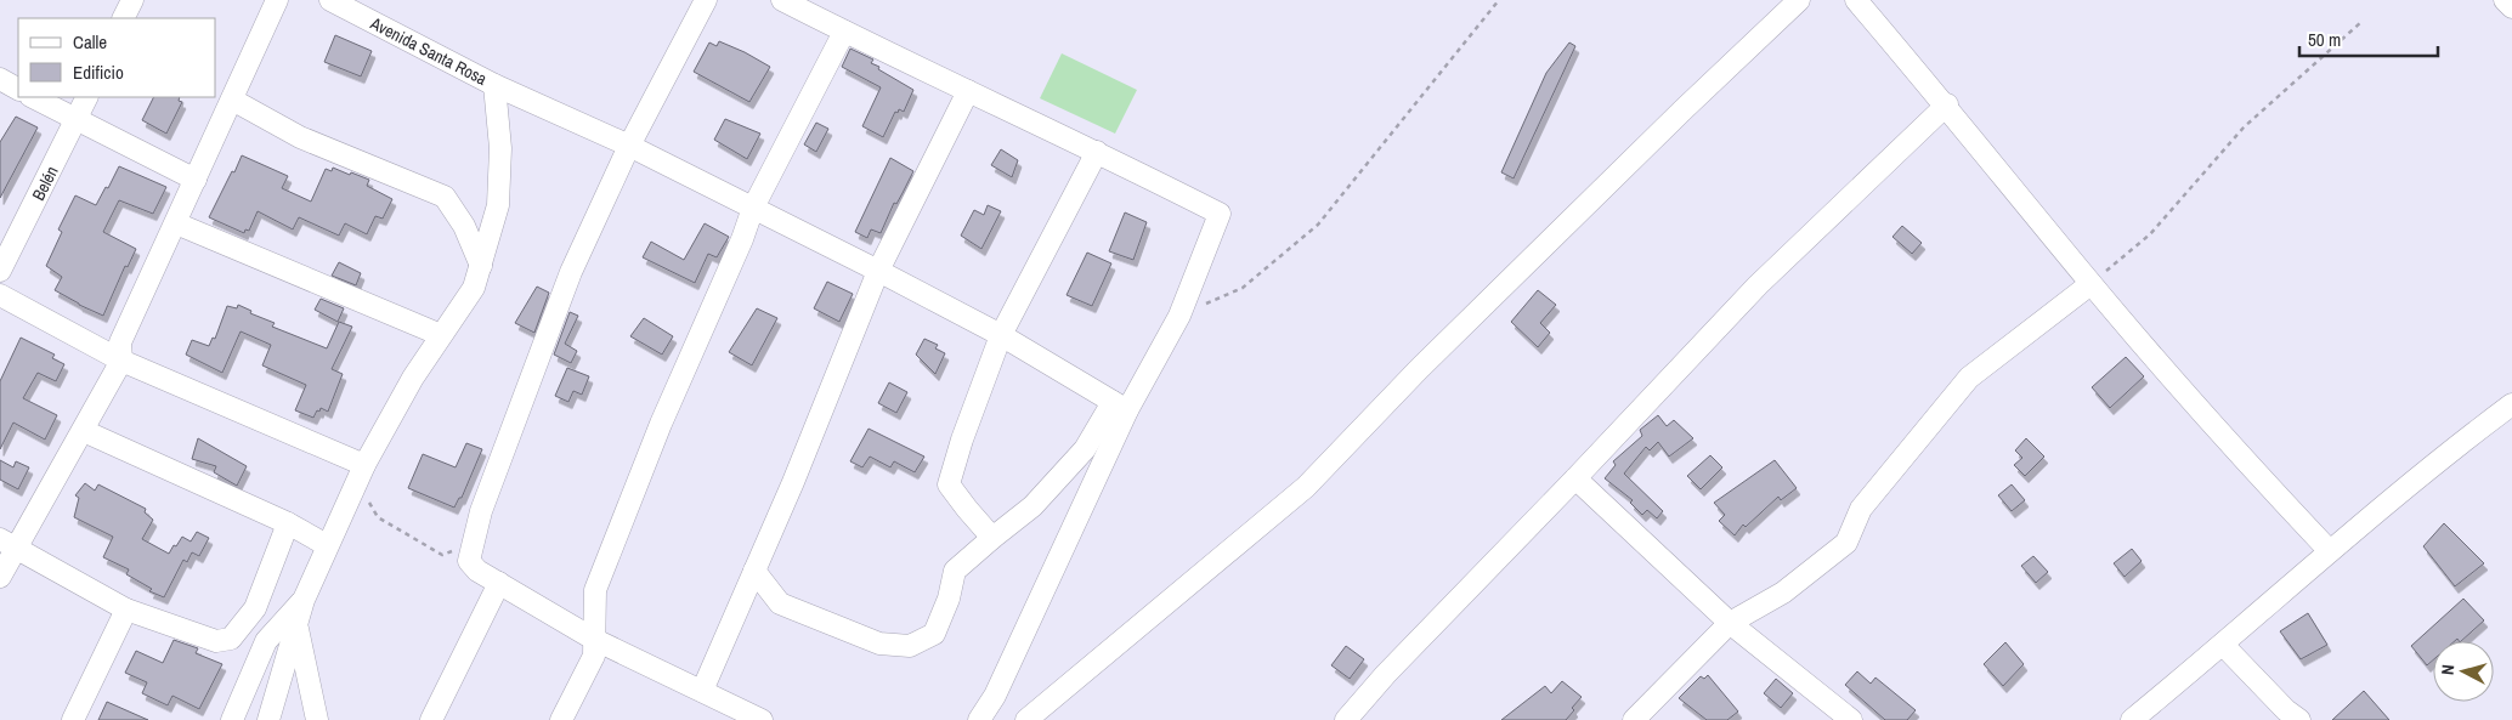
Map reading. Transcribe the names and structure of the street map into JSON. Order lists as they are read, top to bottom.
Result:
{
  "streets": {
    "street": ["Avenida Santa Rosa", "Belén"]
  },
  "legend": ["Calle", "Edificio"],
  "scale_bar": "50 m",
  "north": "left"
}
